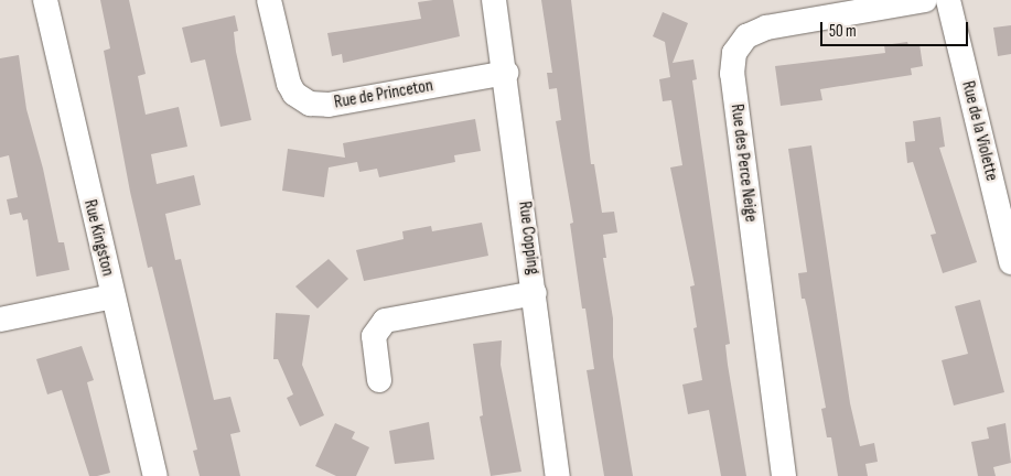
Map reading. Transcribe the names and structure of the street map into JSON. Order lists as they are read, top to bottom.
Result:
{
  "streets": {
    "street": [
      "Rue de Princeton",
      "Rue de la Violette",
      "Rue des Perce Neige",
      "Rue Kingston",
      "Rue Copping"
    ]
  },
  "crossings": [
    ["Rue de Princeton", "Rue Copping"]
  ],
  "scale_bar": "50 m"
}
